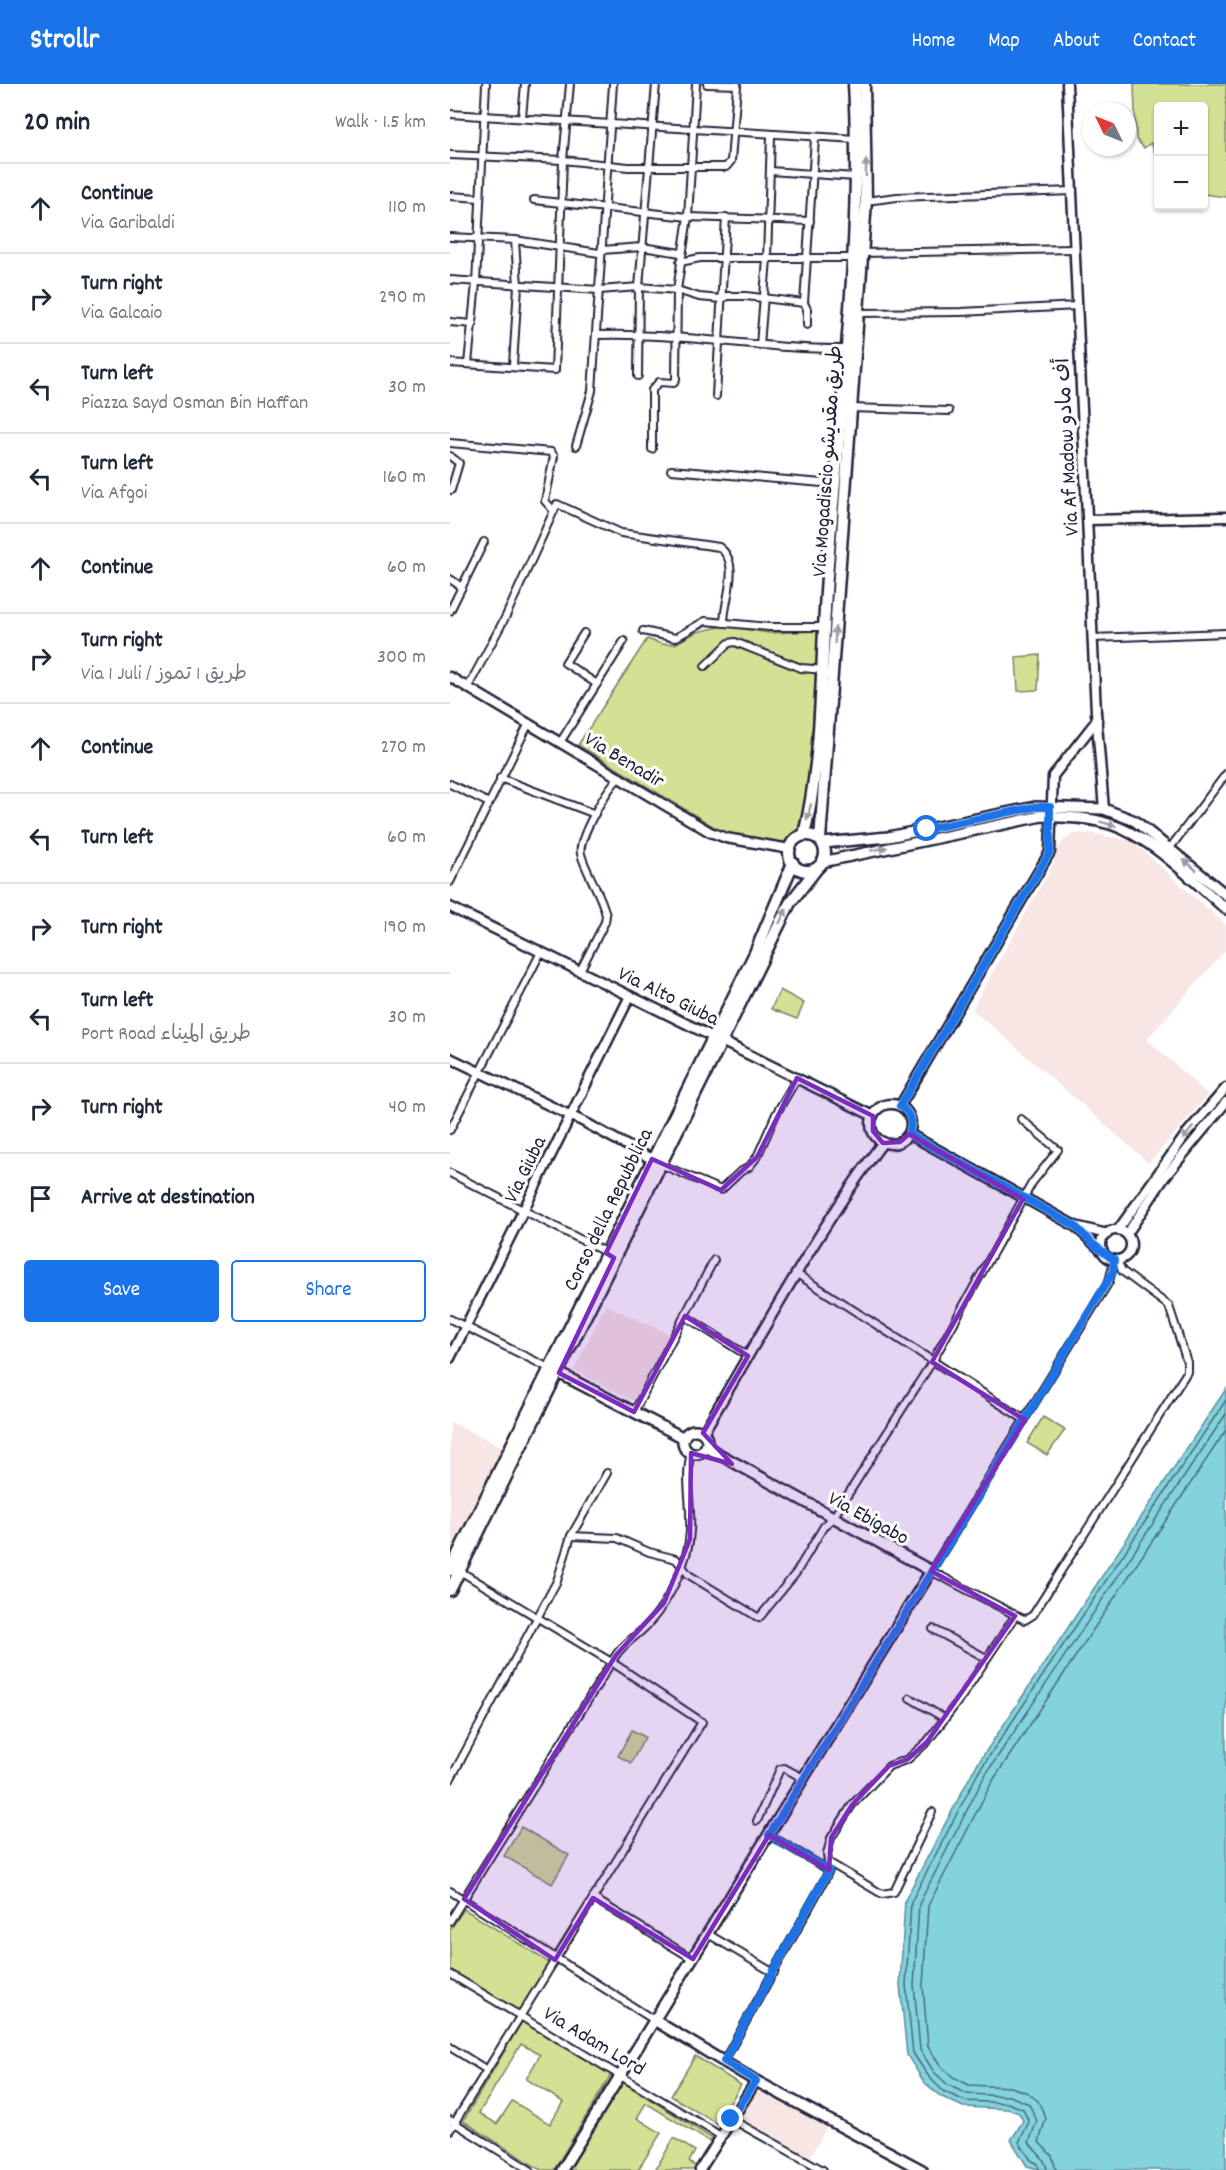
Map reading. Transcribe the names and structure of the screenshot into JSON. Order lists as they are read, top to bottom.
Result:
{
  "streets": {
    "highway": ["Via Mogadiscio طريق مقديشو"],
    "main road": ["Via Ebigabo"],
    "street": [
      "Via Af Madow أف مادو",
      "Via Benadir",
      "Via Alto Giuba",
      "Via Giuba",
      "Via Adam Lord"
    ]
  },
  "crossings": [
    ["Via Mogadiscio طريق مقديشو", "Via Benadir"],
    ["Via Alto Giuba", "Via Giuba"]
  ],
  "north": "top left",
  "page": {
    "header": "Strollr",
    "nav": [
      "Home",
      "Map",
      "About",
      "Contact"
    ],
    "heading": ["20 min", "Walk · 1.5 km"],
    "map_buttons": ["+", "−"],
    "list": [
      ["Continue", "Via Garibaldi", "110 m"],
      ["Turn right", "Via Galcaio", "290 m"],
      ["Turn left", "Piazza Sayd Osman Bin Haffan", "30 m"],
      ["Turn left", "Via Afgoi", "160 m"],
      ["Continue", "60 m"],
      ["Turn right", "Via 1 Juli / طريق 1 تموز", "300 m"],
      ["Continue", "270 m"],
      ["Turn left", "60 m"],
      ["Turn right", "190 m"],
      ["Turn left", "Port Road طريق الميناء", "30 m"],
      ["Turn right", "40 m"],
      "Arrive at destination"
    ],
    "buttons": ["Save", "Share"]
  }
}
